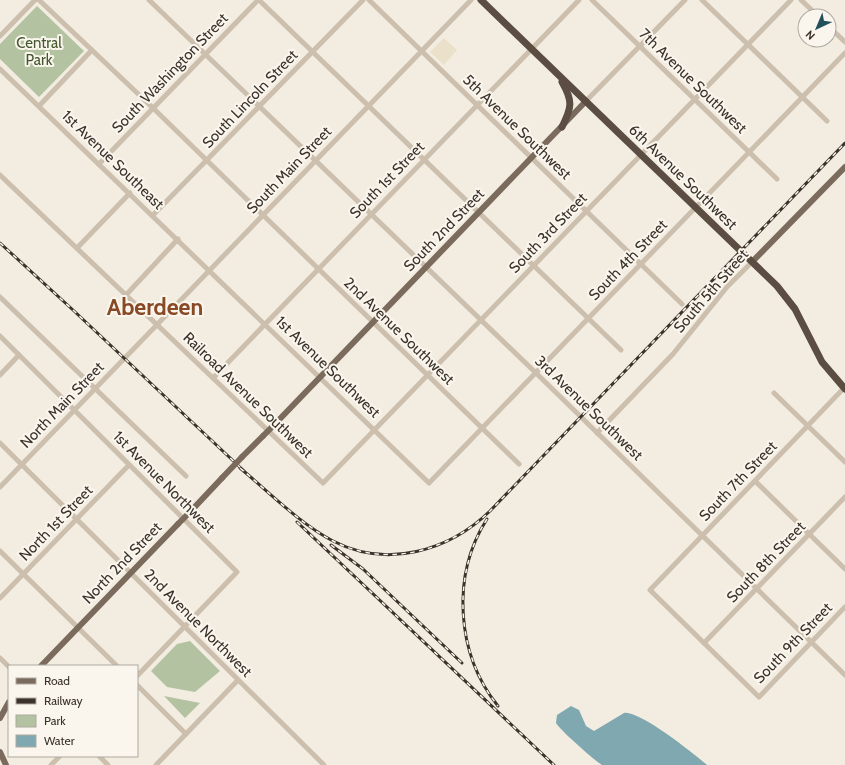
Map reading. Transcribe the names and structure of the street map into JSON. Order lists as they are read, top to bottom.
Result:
{
  "streets": {
    "highway": ["6th Avenue Southwest"],
    "main road": ["South 2nd Street", "South 5th Street", "North 2nd Street"],
    "street": [
      "South Washington Street",
      "7th Avenue Southwest",
      "South Lincoln Street",
      "5th Avenue Southwest",
      "1st Avenue Southeast",
      "South Main Street",
      "South 1st Street",
      "South 3rd Street",
      "South 4th Street",
      "2nd Avenue Southwest",
      "1st Avenue Southwest",
      "Railroad Avenue Southwest",
      "North Main Street",
      "3rd Avenue Southwest",
      "South 7th Street",
      "1st Avenue Northwest",
      "North 1st Street",
      "South 8th Street",
      "2nd Avenue Northwest",
      "South 9th Street"
    ]
  },
  "crossings": [
    ["South Washington Street", "1st Avenue Southeast"],
    ["South Washington Street", "2nd Avenue Southwest"],
    ["South Washington Street", "3rd Avenue Southwest"],
    ["7th Avenue Southwest", "South 2nd Street"],
    ["7th Avenue Southwest", "South 3rd Street"],
    ["7th Avenue Southwest", "South 4th Street"],
    ["South Lincoln Street", "1st Avenue Southeast"],
    ["South Lincoln Street", "2nd Avenue Southwest"],
    ["South Lincoln Street", "3rd Avenue Southwest"],
    ["5th Avenue Southwest", "South Main Street"],
    ["5th Avenue Southwest", "South 1st Street"],
    ["5th Avenue Southwest", "South 2nd Street"],
    ["5th Avenue Southwest", "South 3rd Street"],
    ["5th Avenue Southwest", "South 4th Street"],
    ["1st Avenue Southeast", "South Main Street"],
    ["1st Avenue Southeast", "1st Avenue Southwest"],
    ["South Main Street", "2nd Avenue Southwest"],
    ["South Main Street", "1st Avenue Southwest"],
    ["South Main Street", "Railroad Avenue Southwest"],
    ["South Main Street", "North Main Street"],
    ["South Main Street", "3rd Avenue Southwest"],
    ["6th Avenue Southwest", "South 1st Street"],
    ["6th Avenue Southwest", "South 2nd Street"],
    ["6th Avenue Southwest", "South 3rd Street"],
    ["6th Avenue Southwest", "South 4th Street"],
    ["6th Avenue Southwest", "South 5th Street"],
    ["6th Avenue Southwest", "South 7th Street"],
    ["South 1st Street", "2nd Avenue Southwest"],
    ["South 1st Street", "1st Avenue Southwest"],
    ["South 1st Street", "Railroad Avenue Southwest"],
    ["South 1st Street", "3rd Avenue Southwest"],
    ["South 2nd Street", "2nd Avenue Southwest"],
    ["South 2nd Street", "1st Avenue Southwest"],
    ["South 2nd Street", "3rd Avenue Southwest"],
    ["South 2nd Street", "North 2nd Street"],
    ["South 3rd Street", "2nd Avenue Southwest"],
    ["South 3rd Street", "1st Avenue Southwest"],
    ["South 3rd Street", "Railroad Avenue Southwest"],
    ["South 3rd Street", "3rd Avenue Southwest"],
    ["South 4th Street", "2nd Avenue Southwest"],
    ["South 4th Street", "1st Avenue Southwest"],
    ["South 4th Street", "3rd Avenue Southwest"],
    ["South 5th Street", "3rd Avenue Southwest"],
    ["North Main Street", "1st Avenue Northwest"],
    ["North Main Street", "2nd Avenue Northwest"],
    ["3rd Avenue Southwest", "South 7th Street"],
    ["3rd Avenue Southwest", "South 8th Street"],
    ["3rd Avenue Southwest", "South 9th Street"],
    ["South 7th Street", "South 8th Street"],
    ["South 7th Street", "South 9th Street"],
    ["1st Avenue Northwest", "North 1st Street"],
    ["1st Avenue Northwest", "2nd Avenue Northwest"],
    ["North 1st Street", "2nd Avenue Northwest"],
    ["South 8th Street", "South 9th Street"],
    ["North 2nd Street", "2nd Avenue Northwest"]
  ],
  "districts": ["Aberdeen"],
  "parks": ["Central Park"],
  "legend": [
    "Road",
    "Railway",
    "Park",
    "Water"
  ],
  "north": "bottom left"
}
